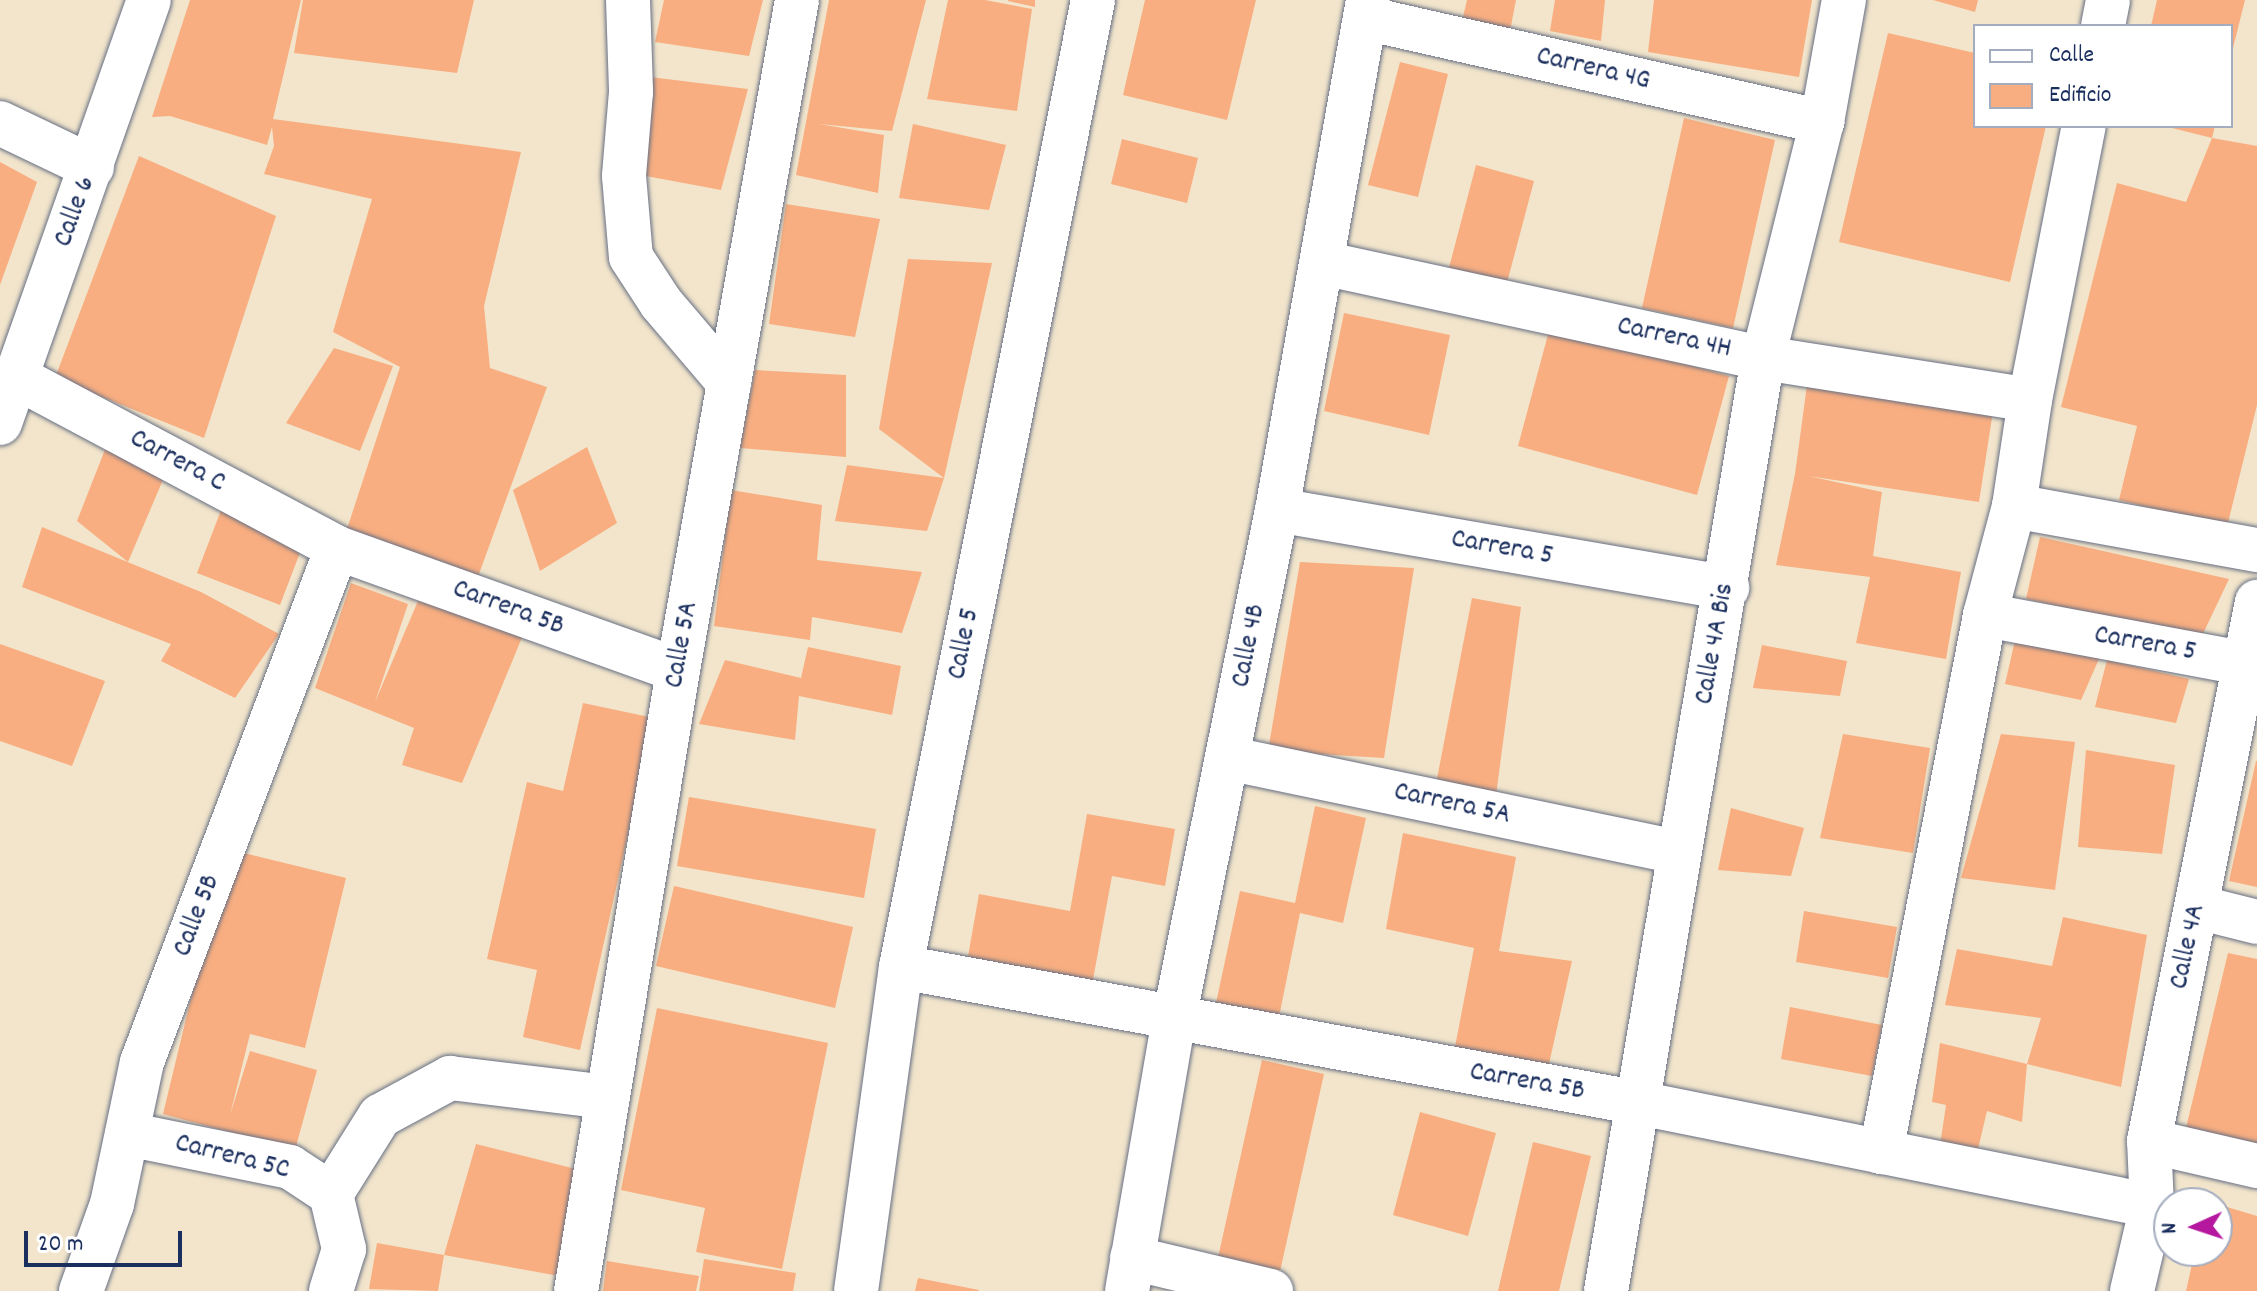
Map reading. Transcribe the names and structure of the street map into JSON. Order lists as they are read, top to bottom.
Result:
{
  "streets": {
    "street": [
      "Carrera 4G",
      "Calle 6",
      "Carrera 4H",
      "Carrera C",
      "Carrera 5",
      "Carrera 5B",
      "Calle 5",
      "Calle 4A Bis",
      "Calle 5A",
      "Calle 4B",
      "Carrera 5A",
      "Calle 5B",
      "Calle 4A",
      "Carrera 5C"
    ]
  },
  "crossings": [
    ["Carrera 4G", "Calle 4A Bis"],
    ["Carrera 4G", "Calle 4B"],
    ["Calle 6", "Carrera C"],
    ["Carrera 4H", "Calle 4A Bis"],
    ["Carrera 4H", "Calle 4B"],
    ["Carrera C", "Carrera 5B"],
    ["Carrera C", "Calle 5B"],
    ["Carrera 5", "Calle 4A Bis"],
    ["Carrera 5", "Calle 4B"],
    ["Carrera 5", "Calle 4A"],
    ["Carrera 5B", "Calle 5"],
    ["Carrera 5B", "Calle 4A Bis"],
    ["Carrera 5B", "Calle 5A"],
    ["Carrera 5B", "Calle 4B"],
    ["Carrera 5B", "Calle 5B"],
    ["Carrera 5B", "Calle 4A"],
    ["Calle 4A Bis", "Carrera 5A"],
    ["Calle 4B", "Carrera 5A"],
    ["Calle 5B", "Carrera 5C"]
  ],
  "legend": ["Calle", "Edificio"],
  "scale_bar": "20 m",
  "north": "left"
}
